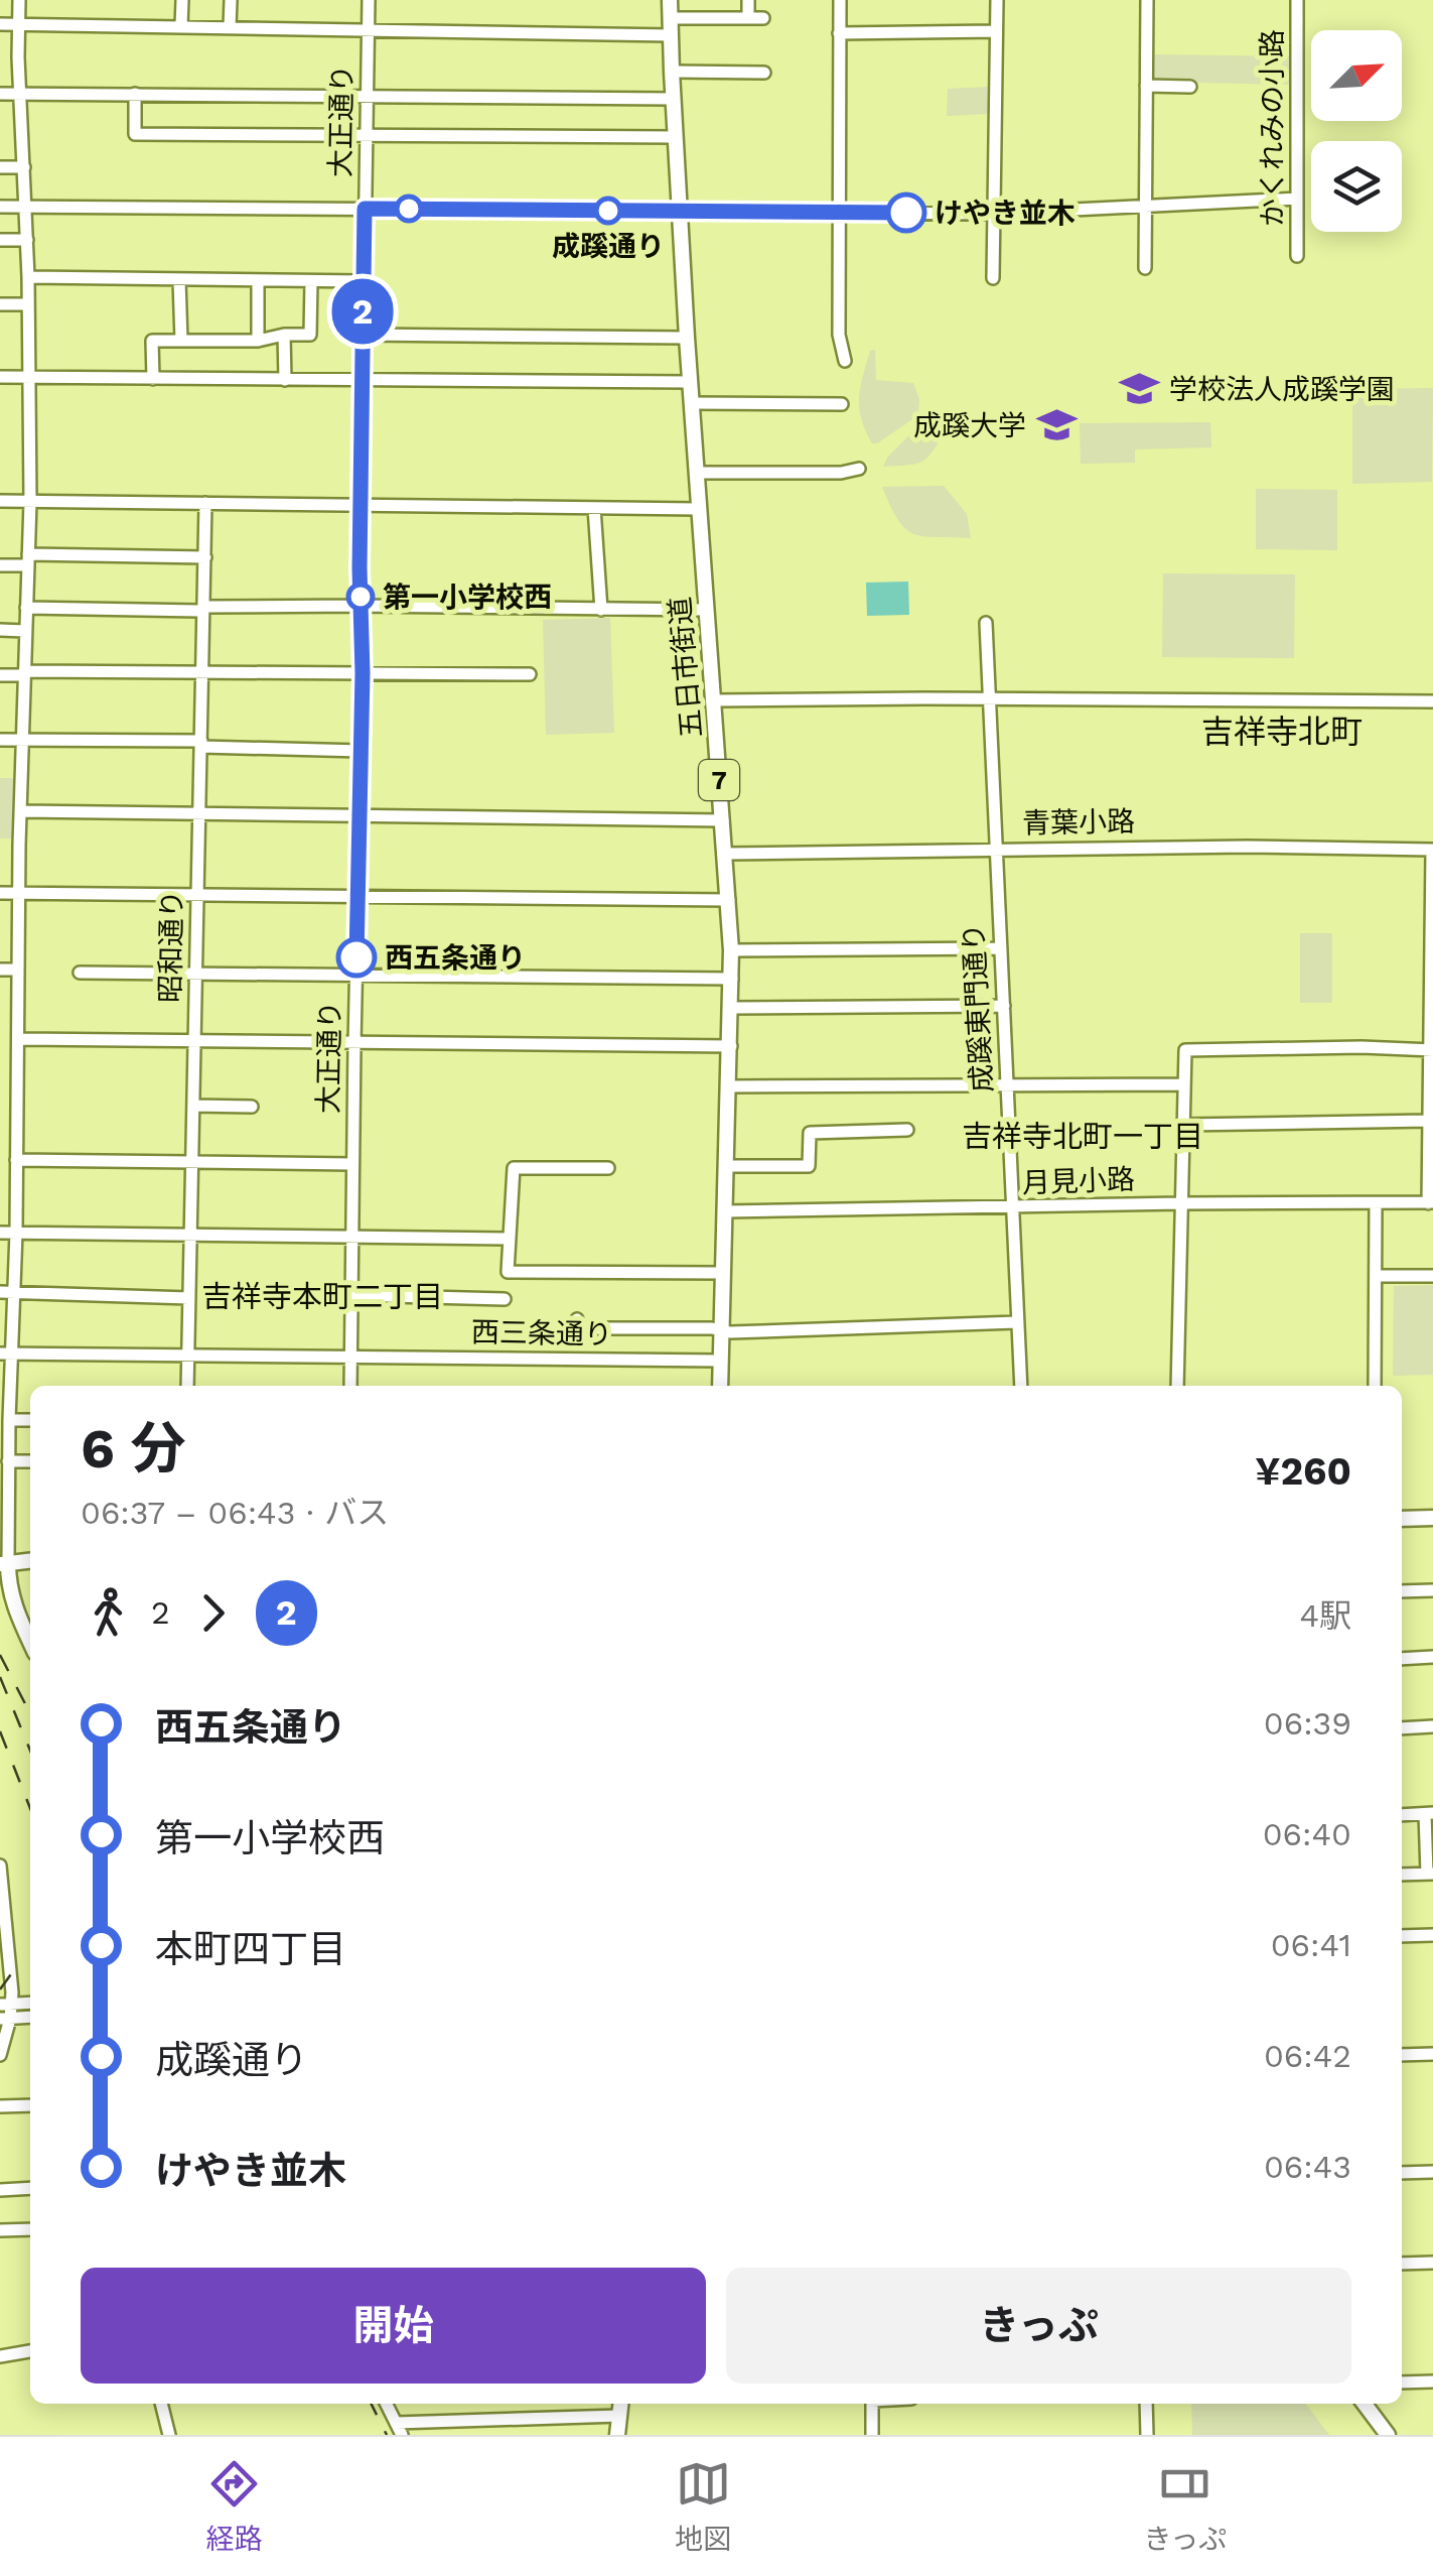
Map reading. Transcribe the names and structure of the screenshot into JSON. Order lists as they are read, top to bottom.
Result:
{
  "streets": {
    "main road": ["五日市街道", "7"],
    "street": [
      "大正通り",
      "かくれみの小路",
      "青葉小路",
      "昭和通り",
      "成蹊東門通り",
      "月見小路",
      "西三条通り"
    ]
  },
  "crossings": [
    ["大正通り", "西三条通り"],
    ["五日市街道", "青葉小路"],
    ["五日市街道", "月見小路"],
    ["五日市街道", "西三条通り"],
    ["青葉小路", "成蹊東門通り"],
    ["昭和通り", "西三条通り"],
    ["成蹊東門通り", "月見小路"]
  ],
  "districts": ["吉祥寺北町", "吉祥寺北町一丁目", "吉祥寺本町二丁目"],
  "places": {
    "other": [
      "成蹊通り",
      "けやき並木",
      "第一小学校西",
      "西五条通り"
    ],
    "school or university": ["学校法人成蹊学園", "成蹊大学"]
  },
  "lines": ["bus line 2"],
  "north": "top right",
  "page": {
    "on_map": "2",
    "heading": ["6 分", "06:37 – 06:43 · バス", "¥260"],
    "legs": ["2", "2", "4駅"],
    "list": [
      {
        "name": "西五条通り",
        "value": "06:39"
      },
      {
        "name": "第一小学校西",
        "value": "06:40"
      },
      {
        "name": "本町四丁目",
        "value": "06:41"
      },
      {
        "name": "成蹊通り",
        "value": "06:42"
      },
      {
        "name": "けやき並木",
        "value": "06:43"
      }
    ],
    "buttons": ["開始", "きっぷ"],
    "tabs": ["経路", "地図", "きっぷ"]
  }
}
